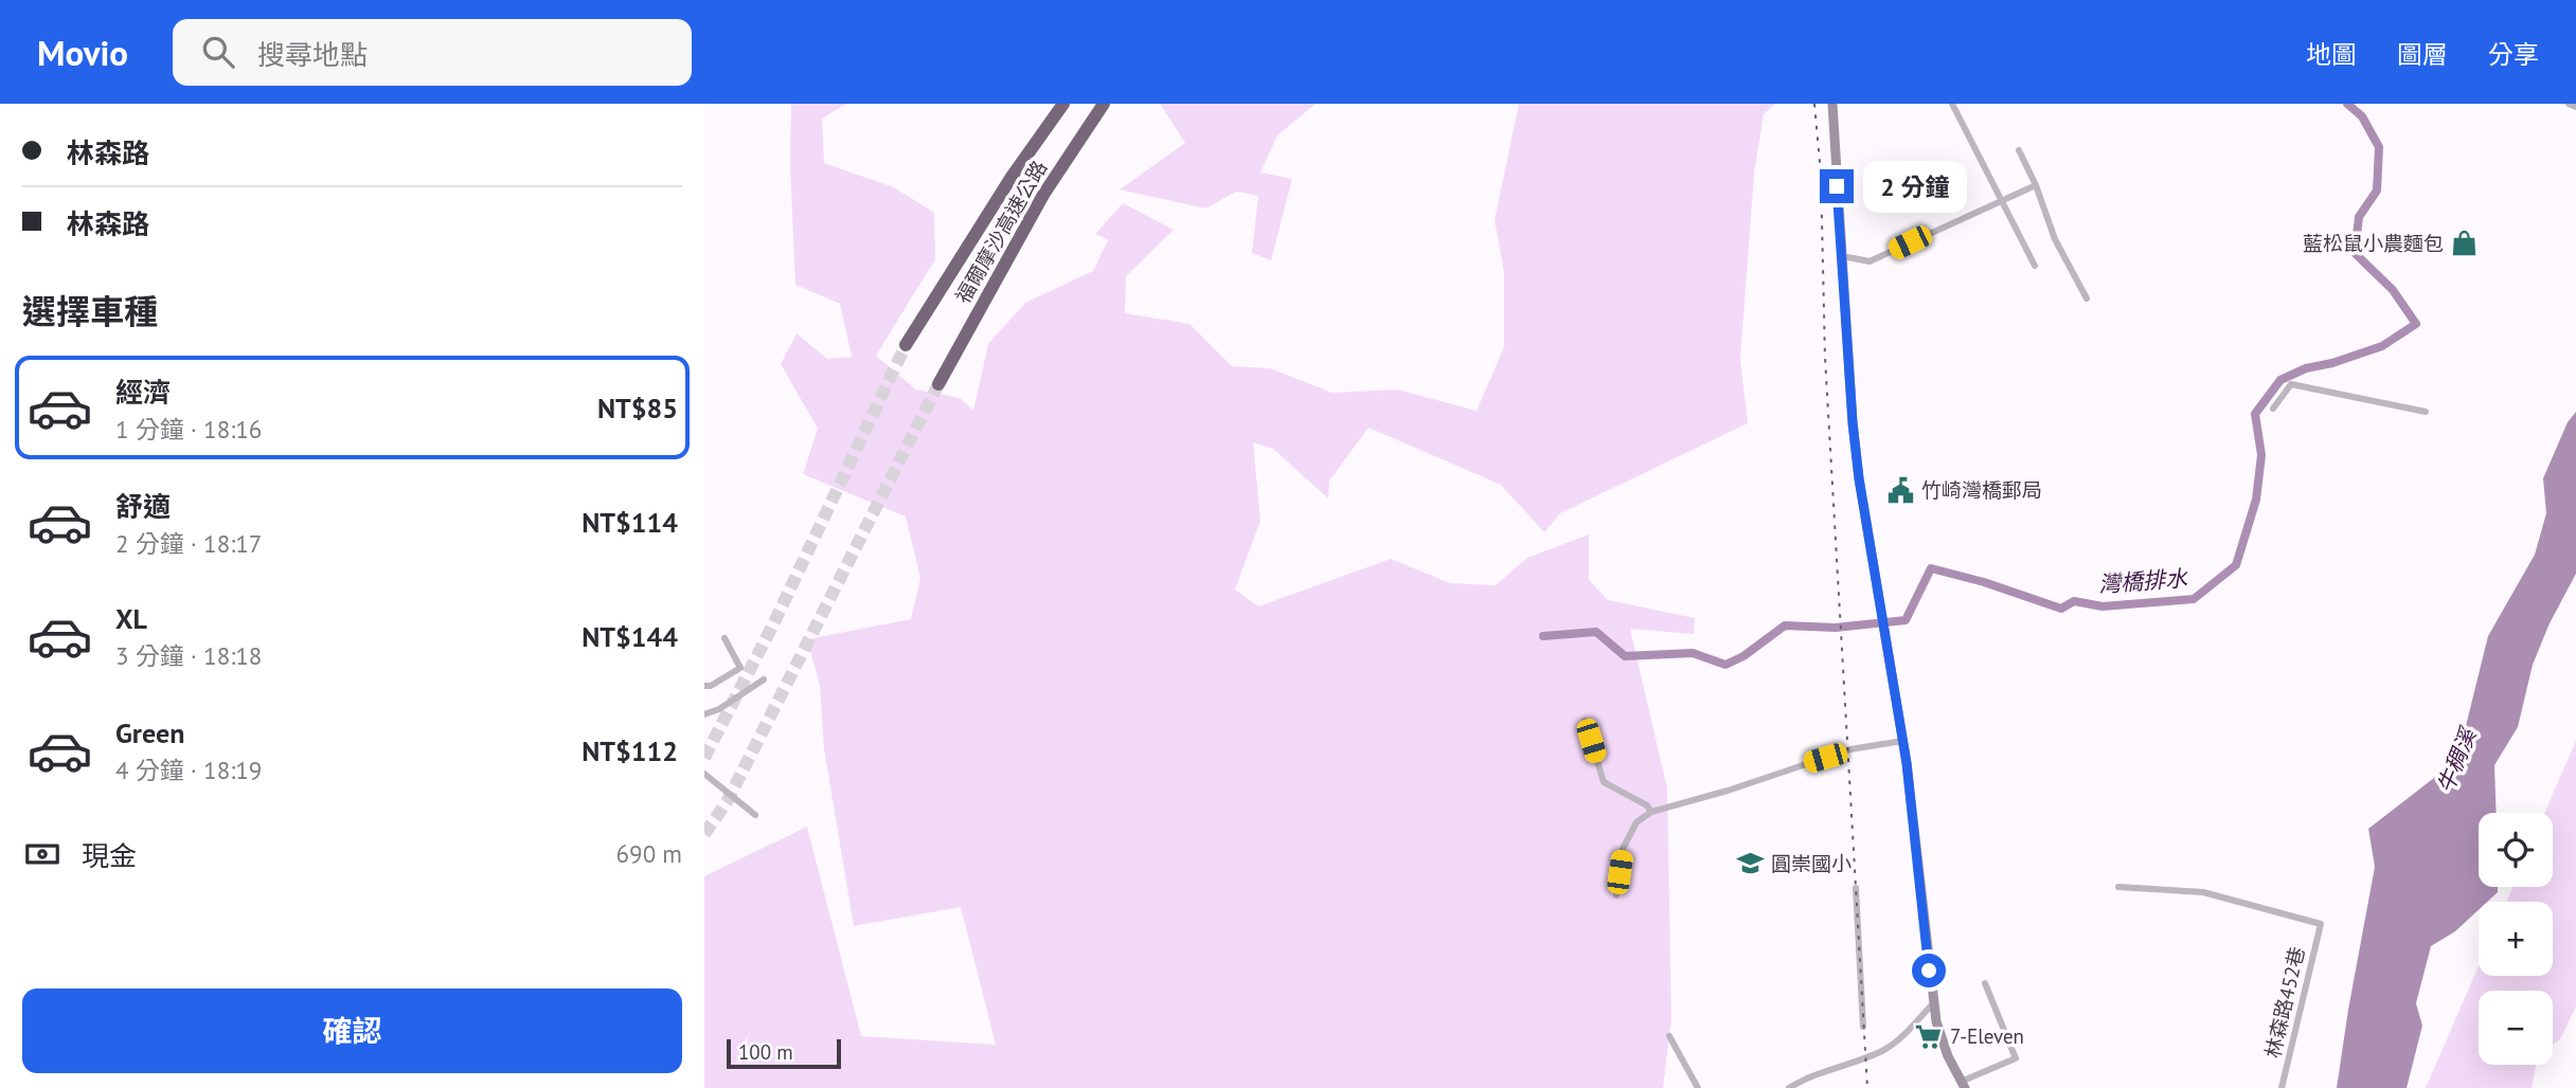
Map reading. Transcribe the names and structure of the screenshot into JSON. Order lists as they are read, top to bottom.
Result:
{
  "streets": {
    "highway": ["福爾摩沙高速公路"],
    "street": ["林森路452巷"]
  },
  "water": ["灣橋排水", "牛稠溪"],
  "places": {
    "shop": ["藍松鼠小農麵包"],
    "public building": ["竹崎灣橋郵局"],
    "school or university": ["圓崇國小"],
    "supermarket": ["7-Eleven"]
  },
  "scale_bar": "100 m",
  "page": {
    "header": "Movio",
    "search": "搜尋地點",
    "nav": ["地圖", "圖層", "分享"],
    "banner": ["林森路", "林森路"],
    "bubble": "2 分鐘",
    "heading": "選擇車種",
    "list": [
      {
        "name": "經濟",
        "note": "1 分鐘 · 18:16",
        "value": "NT$85"
      },
      {
        "name": "舒適",
        "note": "2 分鐘 · 18:17",
        "value": "NT$114"
      },
      {
        "name": "XL",
        "note": "3 分鐘 · 18:18",
        "value": "NT$144"
      },
      {
        "name": "Green",
        "note": "4 分鐘 · 18:19",
        "value": "NT$112"
      }
    ],
    "pay": ["現金", "690 m"],
    "map_buttons": ["+", "−"],
    "buttons": "確認",
    "scale": "100 m"
  }
}
